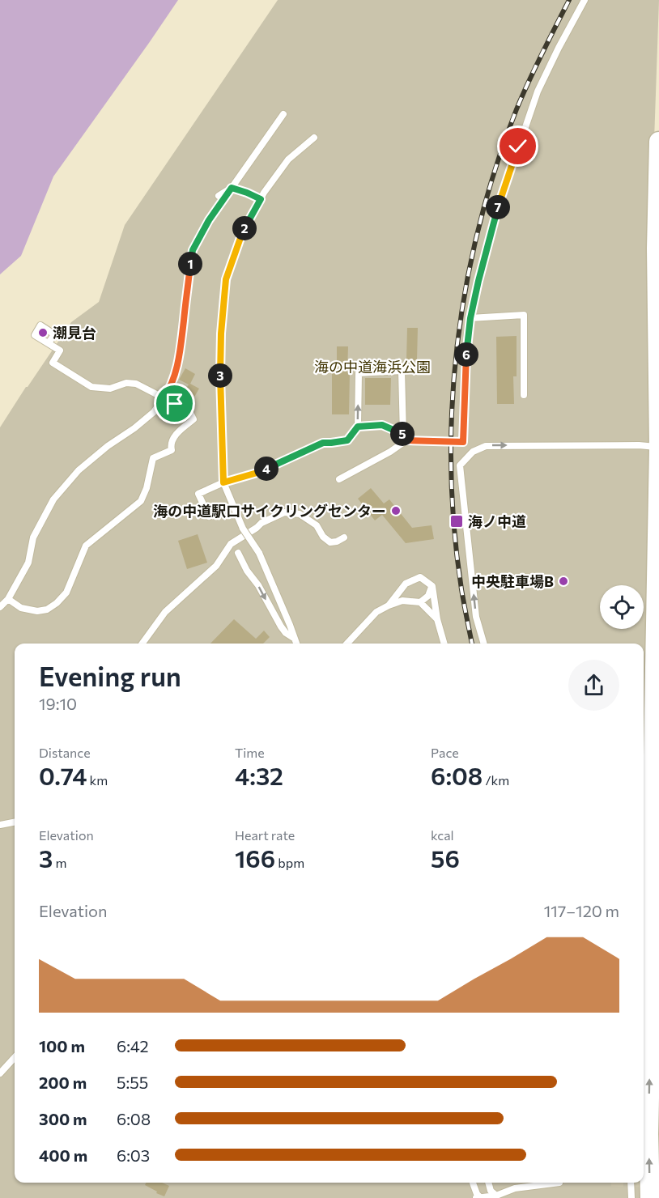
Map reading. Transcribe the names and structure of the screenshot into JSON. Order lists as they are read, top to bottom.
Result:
{
  "parks": ["海の中道海浜公園"],
  "places": {
    "other": ["潮見台", "海の中道駅口サイクリングセンター", "中央駐車場B"],
    "transit": ["海ノ中道"]
  },
  "page": {
    "pins": [
      "7",
      "2",
      "1",
      "6",
      "3",
      "5",
      "4"
    ],
    "heading": ["Evening run", "19:10"],
    "stats": [
      ["Distance", "0.74 km"],
      ["Time", "4:32"],
      ["Pace", "6:08 /km"],
      ["Elevation", "3 m"],
      ["Heart rate", "166 bpm"],
      ["kcal", "56"]
    ],
    "chart": ["Elevation", "117–120 m"],
    "list": [
      {
        "name": "100 m",
        "note": "6:42"
      },
      {
        "name": "200 m",
        "note": "5:55"
      },
      {
        "name": "300 m",
        "note": "6:08"
      },
      {
        "name": "400 m",
        "note": "6:03"
      }
    ]
  }
}
